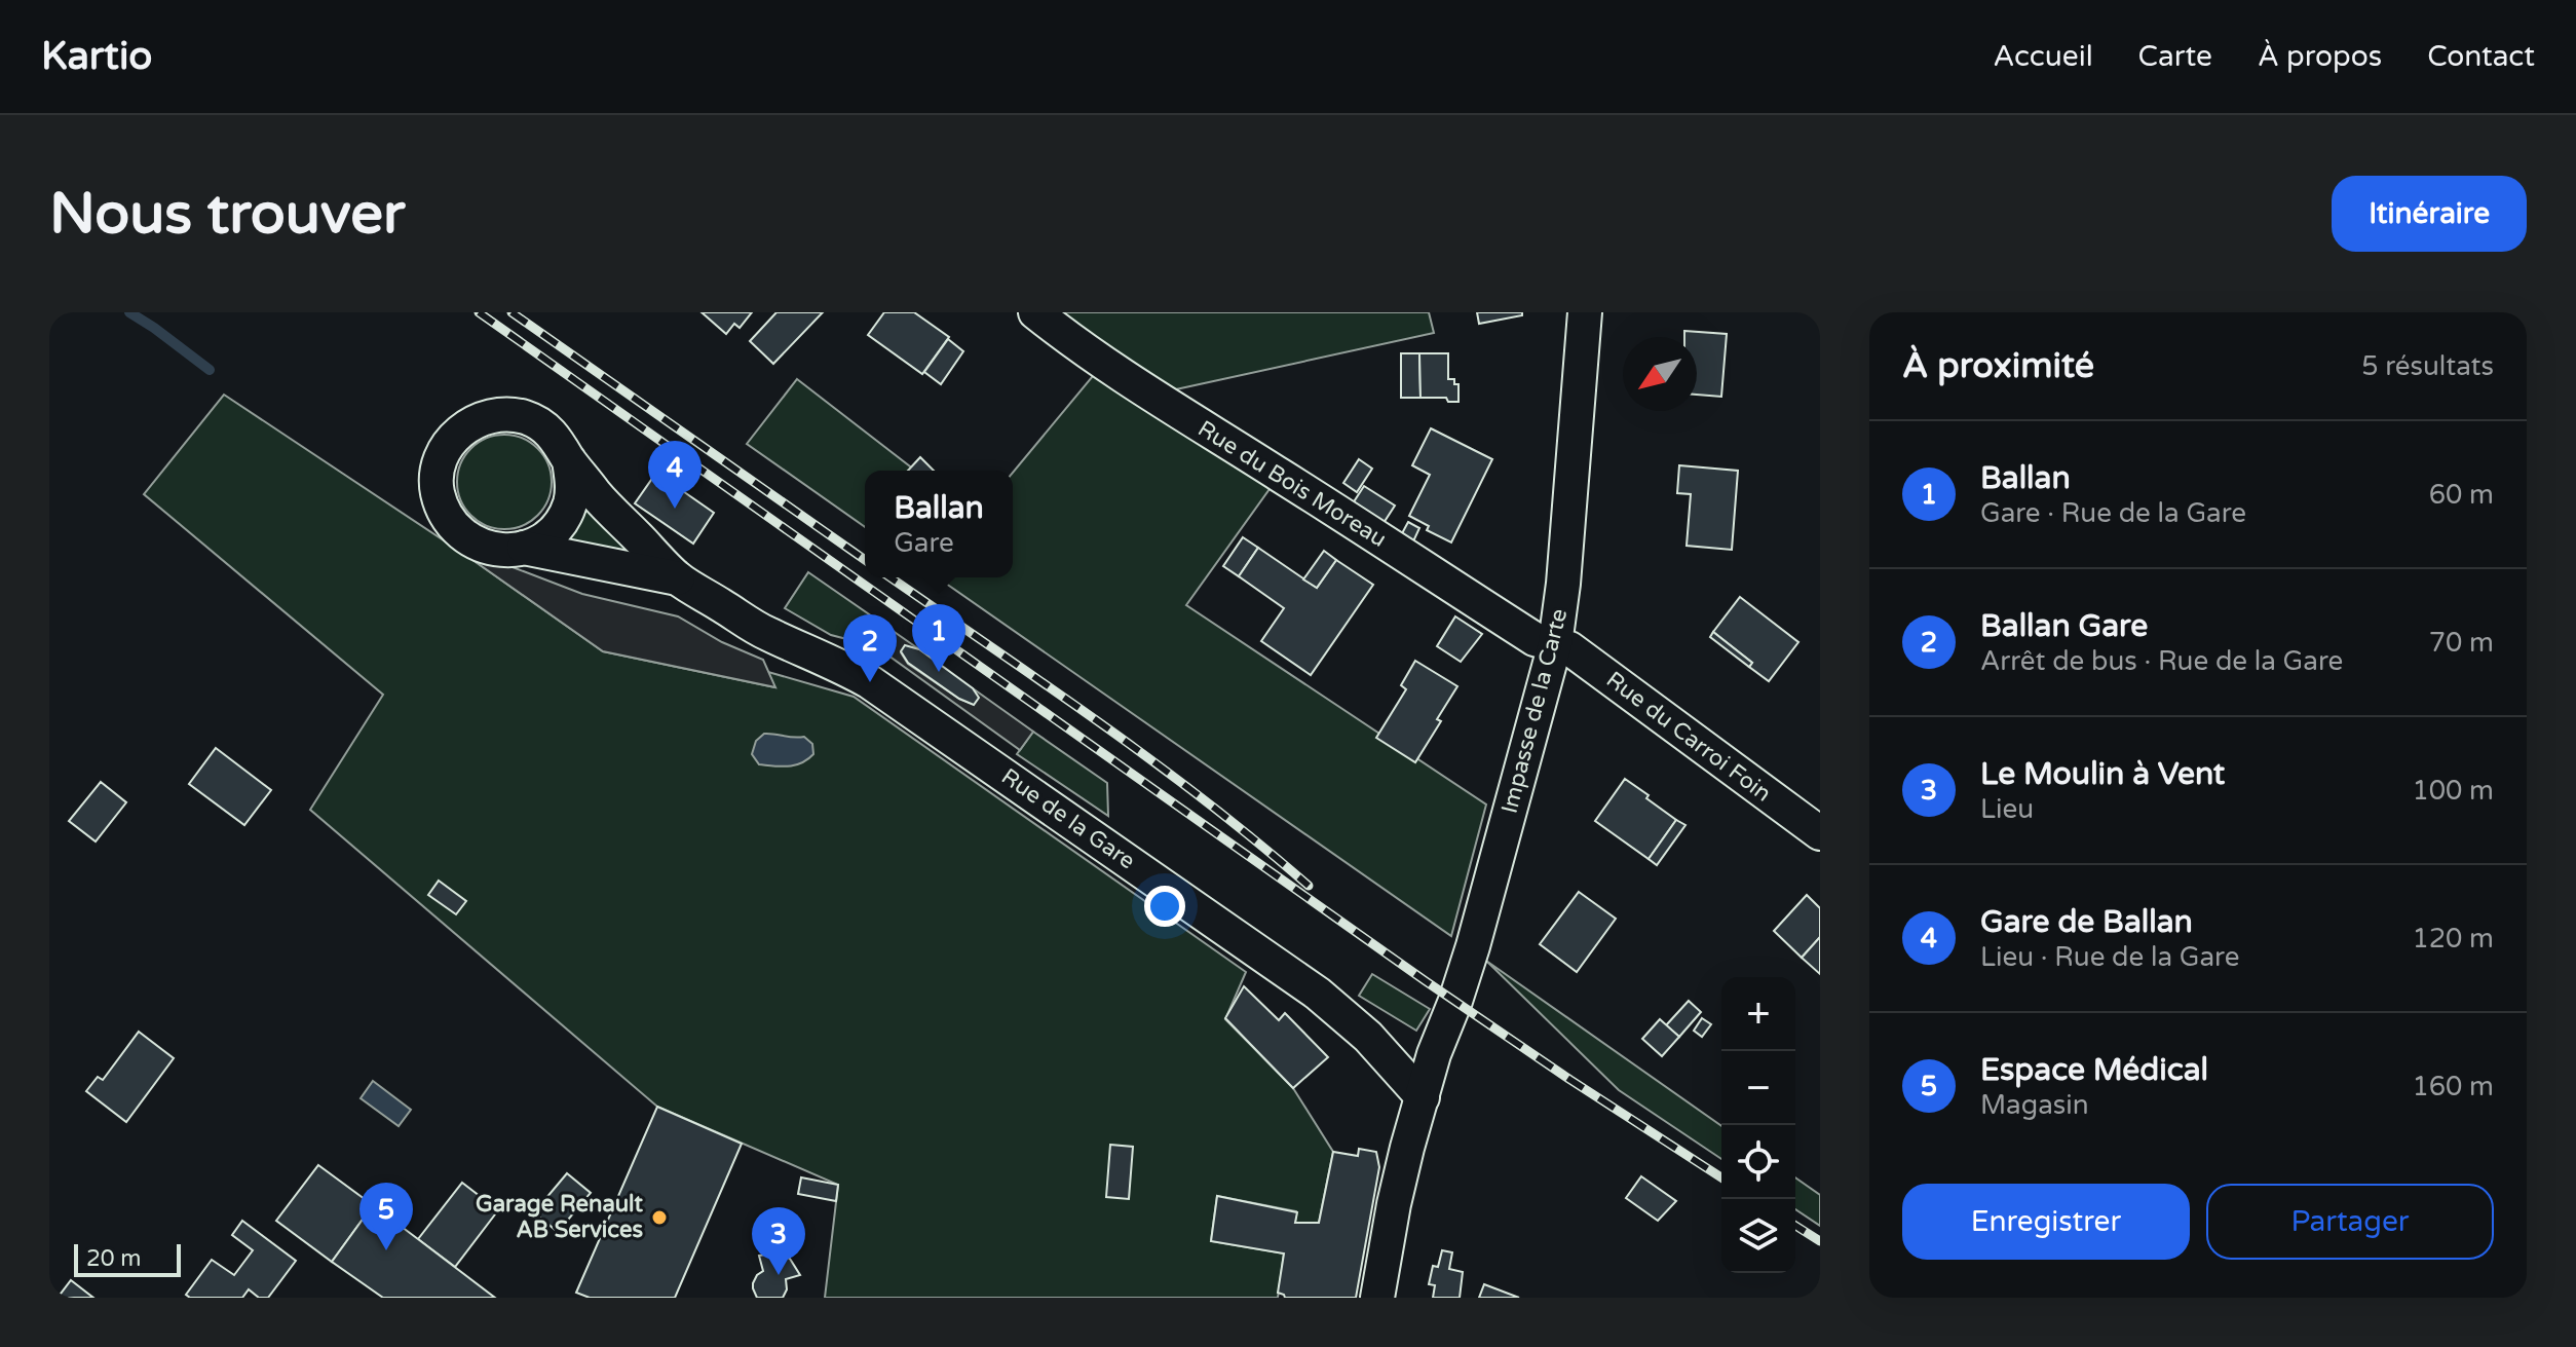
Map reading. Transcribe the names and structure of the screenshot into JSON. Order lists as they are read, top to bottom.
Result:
{
  "streets": {
    "street": [
      "Rue du Bois Moreau",
      "Impasse de la Carte",
      "Rue du Carroi Foin",
      "Rue de la Gare"
    ]
  },
  "crossings": [
    ["Rue du Bois Moreau", "Impasse de la Carte"],
    ["Rue du Bois Moreau", "Rue du Carroi Foin"],
    ["Impasse de la Carte", "Rue du Carroi Foin"],
    ["Impasse de la Carte", "Rue de la Gare"]
  ],
  "places": ["Garage Renault AB Services"],
  "scale_bar": "20 m",
  "north": "bottom left",
  "page": {
    "header": "Kartio",
    "nav": [
      "Accueil",
      "Carte",
      "À propos",
      "Contact"
    ],
    "buttons": [
      "Itinéraire",
      ["Enregistrer", "Partager"]
    ],
    "title": "Nous trouver",
    "heading": ["À proximité", "5 résultats"],
    "list": [
      {
        "mark": "1",
        "name": "Ballan",
        "note": "Gare · Rue de la Gare",
        "value": "60 m"
      },
      {
        "mark": "2",
        "name": "Ballan Gare",
        "note": "Arrêt de bus · Rue de la Gare",
        "value": "70 m"
      },
      {
        "mark": "3",
        "name": "Le Moulin à Vent",
        "note": "Lieu",
        "value": "100 m"
      },
      {
        "mark": "4",
        "name": "Gare de Ballan",
        "note": "Lieu · Rue de la Gare",
        "value": "120 m"
      },
      {
        "mark": "5",
        "name": "Espace Médical",
        "note": "Magasin",
        "value": "160 m"
      }
    ],
    "pins": [
      "4",
      "1",
      "2",
      "5",
      "3"
    ],
    "popup": ["Ballan", "Gare"],
    "map_buttons": ["+", "−"],
    "scale": "20 m"
  }
}
